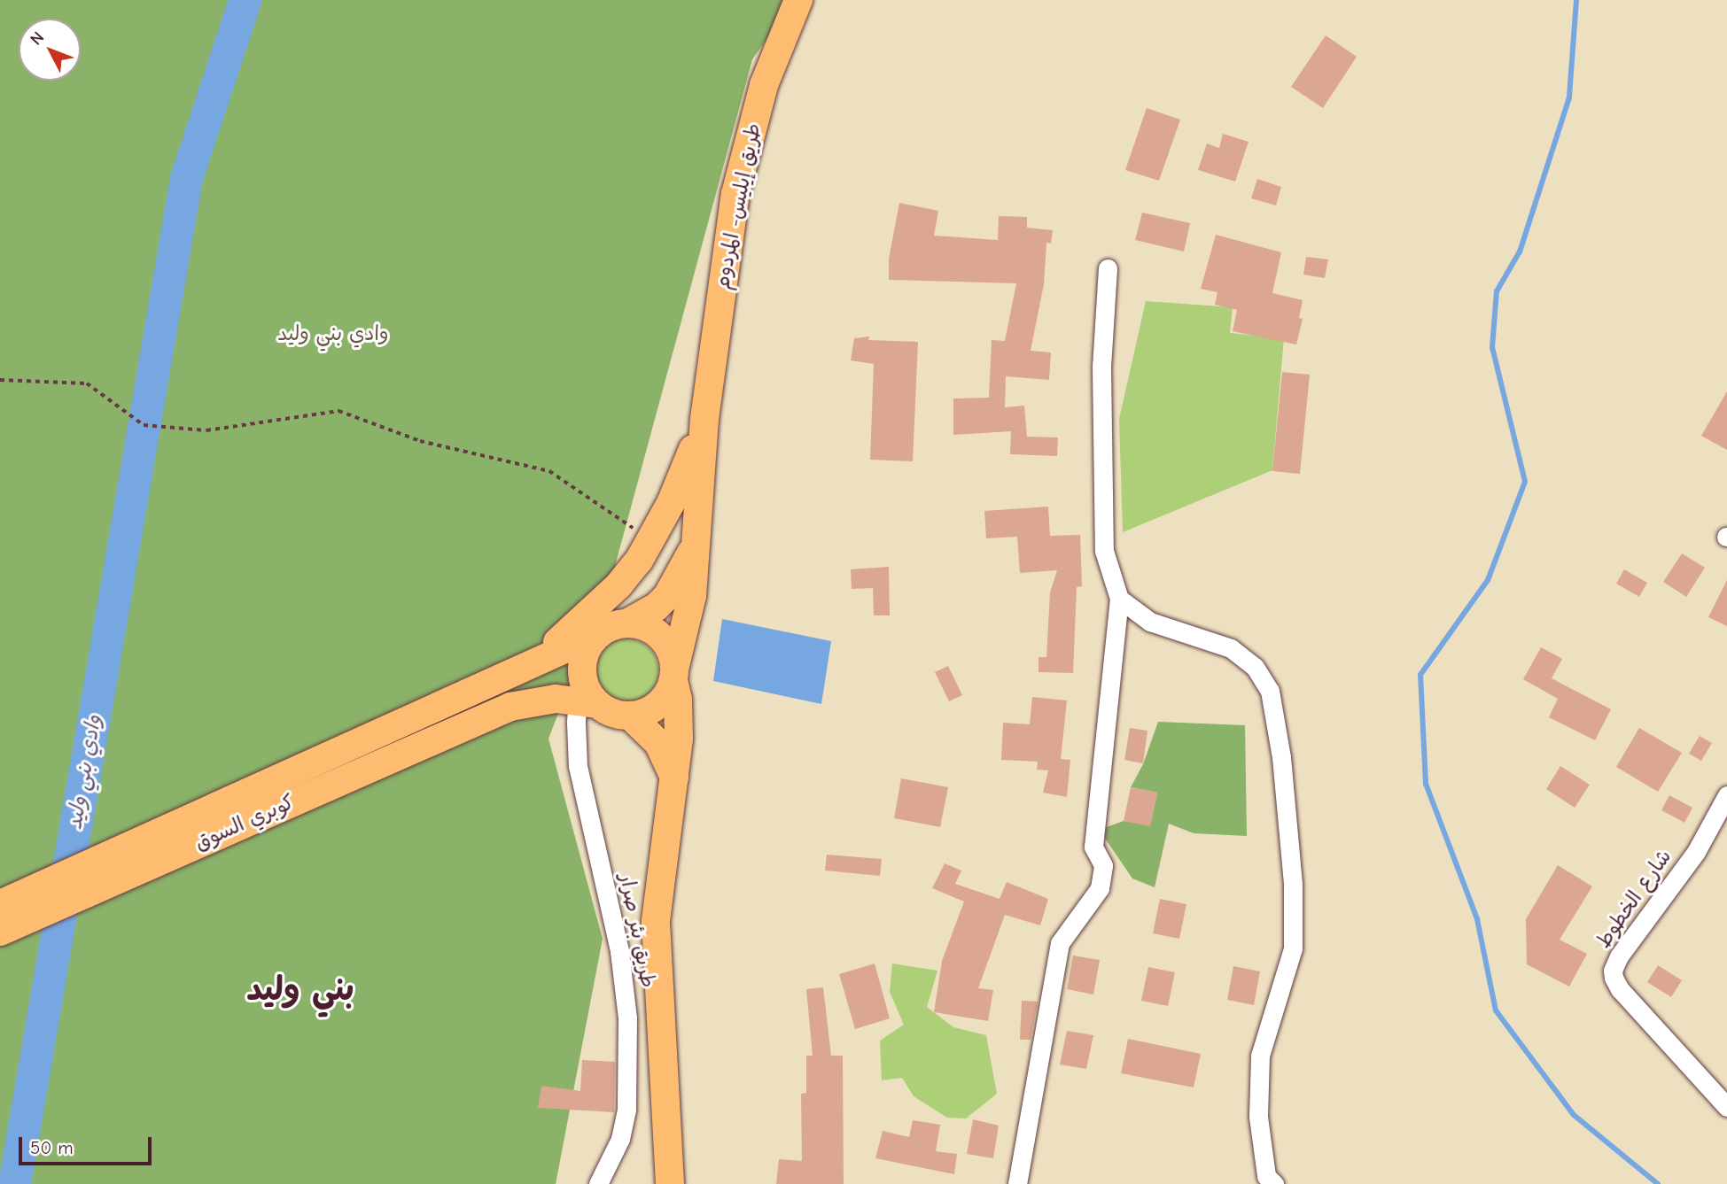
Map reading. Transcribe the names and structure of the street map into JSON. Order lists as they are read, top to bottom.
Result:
{
  "streets": {
    "highway": ["طريق إيليس- المردوم", "كوبري السوق"],
    "street": ["شارع الخطوط", "طريق بئر صرار"]
  },
  "crossings": [
    ["كوبري السوق", "طريق بئر صرار"]
  ],
  "districts": ["بني وليد"],
  "water": ["وادي بني وليد"],
  "parks": ["وادي بني وليد"],
  "scale_bar": "50 m",
  "north": "top left"
}
